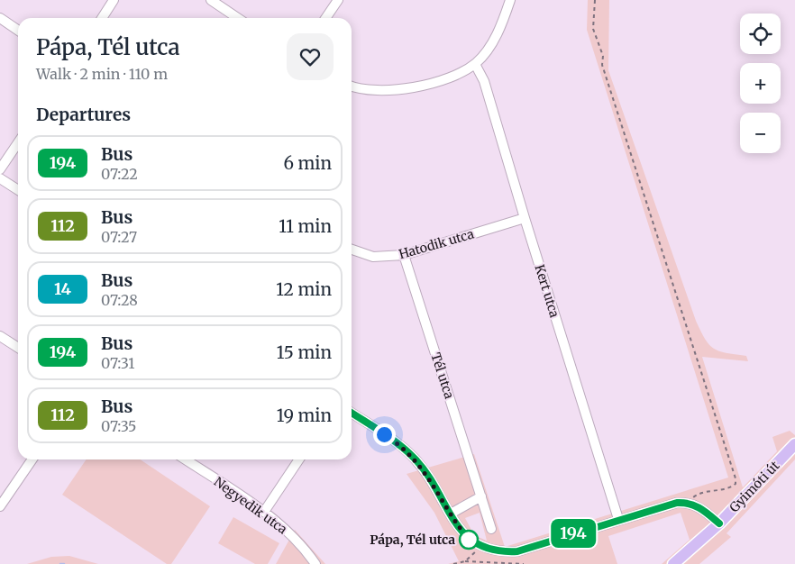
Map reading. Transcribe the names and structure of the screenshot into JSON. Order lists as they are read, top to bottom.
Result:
{
  "streets": {
    "main road": ["Gyimóti út"],
    "street": [
      "Hatodik utca",
      "Kert utca",
      "Tél utca",
      "Negyedik utca"
    ]
  },
  "crossings": [
    ["Hatodik utca", "Kert utca"],
    ["Hatodik utca", "Tél utca"]
  ],
  "places": ["Pápa, Tél utca"],
  "lines": ["bus line 194"],
  "page": {
    "on_map": "194",
    "map_buttons": ["+", "−"],
    "heading": [
      ["Pápa, Tél utca", "Walk · 2 min · 110 m"],
      "Departures"
    ],
    "list": [
      {
        "mark": "194",
        "name": "Bus",
        "note": "07:22",
        "value": "6 min"
      },
      {
        "mark": "112",
        "name": "Bus",
        "note": "07:27",
        "value": "11 min"
      },
      {
        "mark": "14",
        "name": "Bus",
        "note": "07:28",
        "value": "12 min"
      },
      {
        "mark": "194",
        "name": "Bus",
        "note": "07:31",
        "value": "15 min"
      },
      {
        "mark": "112",
        "name": "Bus",
        "note": "07:35",
        "value": "19 min"
      }
    ]
  }
}
